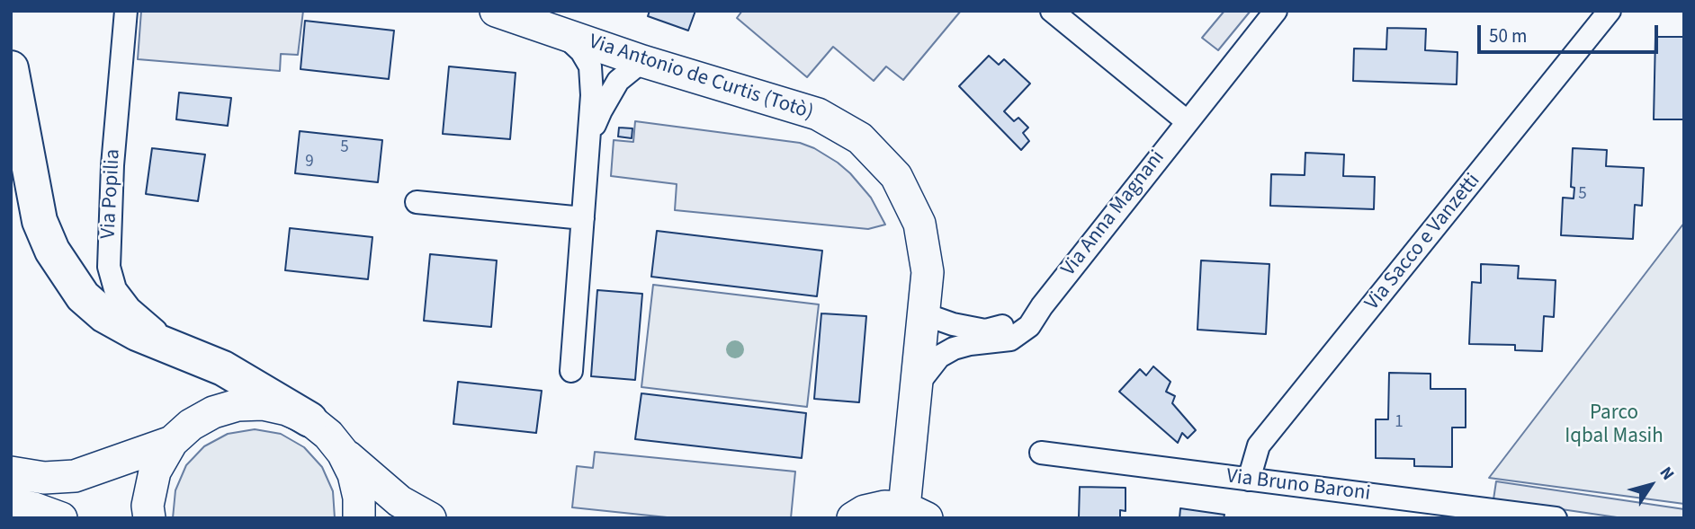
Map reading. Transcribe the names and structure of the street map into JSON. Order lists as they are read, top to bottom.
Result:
{
  "streets": {
    "street": [
      "Via Antonio de Curtis (Totò)",
      "Via Popilia",
      "Via Anna Magnani",
      "Via Sacco e Vanzetti",
      "Via Bruno Baroni"
    ]
  },
  "crossings": [
    ["Via Antonio de Curtis (Totò)", "Via Anna Magnani"],
    ["Via Sacco e Vanzetti", "Via Bruno Baroni"]
  ],
  "parks": ["Parco Iqbal Masih"],
  "house_numbers": [
    "5",
    "9",
    "5",
    "1"
  ],
  "scale_bar": "50 m",
  "north": "top right"
}
